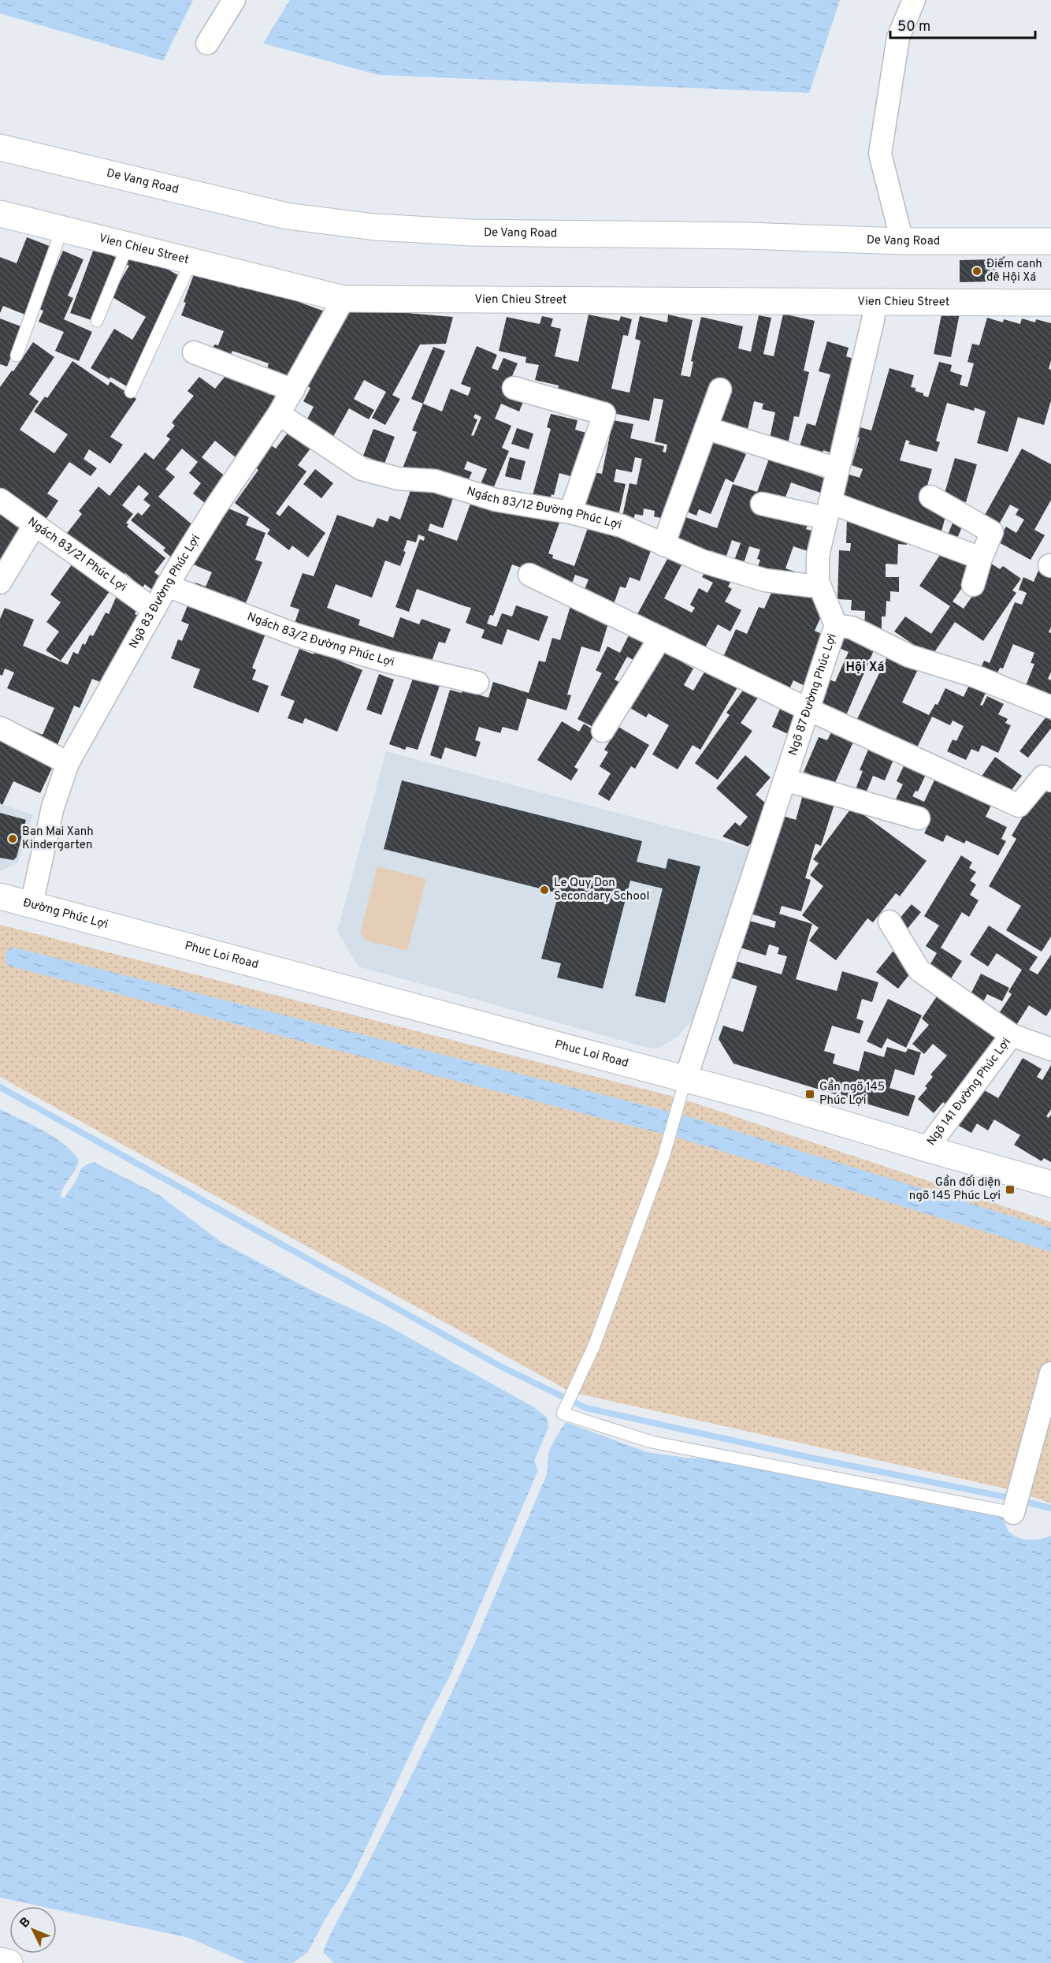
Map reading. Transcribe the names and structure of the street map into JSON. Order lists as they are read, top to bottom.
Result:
{
  "streets": {
    "street": [
      "De Vang Road",
      "Vien Chieu Street",
      "Ngách 83/12 Đường Phúc Lợi",
      "Ngách 83/21 Phúc Lợi",
      "Ngõ 83 Đường Phúc Lợi",
      "Ngách 83/2 Đường Phúc Lợi",
      "Ngõ 87 Đường Phúc Lợi",
      "Đường Phúc Lợi",
      "Ngõ 141 Đường Phúc Lợi"
    ]
  },
  "crossings": [
    ["Vien Chieu Street", "Ngõ 83 Đường Phúc Lợi"],
    ["Vien Chieu Street", "Ngõ 87 Đường Phúc Lợi"],
    ["Ngách 83/12 Đường Phúc Lợi", "Ngõ 83 Đường Phúc Lợi"],
    ["Ngách 83/12 Đường Phúc Lợi", "Ngõ 87 Đường Phúc Lợi"],
    ["Ngách 83/21 Phúc Lợi", "Ngõ 83 Đường Phúc Lợi"],
    ["Ngõ 83 Đường Phúc Lợi", "Ngách 83/2 Đường Phúc Lợi"],
    ["Ngõ 83 Đường Phúc Lợi", "Đường Phúc Lợi"],
    ["Ngõ 87 Đường Phúc Lợi", "Đường Phúc Lợi"]
  ],
  "districts": ["Hội Xá"],
  "places": {
    "other": ["Điếm canh đê Hội Xá", "Ban Mai Xanh Kindergarten", "Le Quy Don Secondary School"],
    "transit": ["Gần ngõ 145 Phúc Lợi", "Gần đối diện ngõ 145 Phúc Lợi"]
  },
  "scale_bar": "50 m",
  "north": "top left"
}
